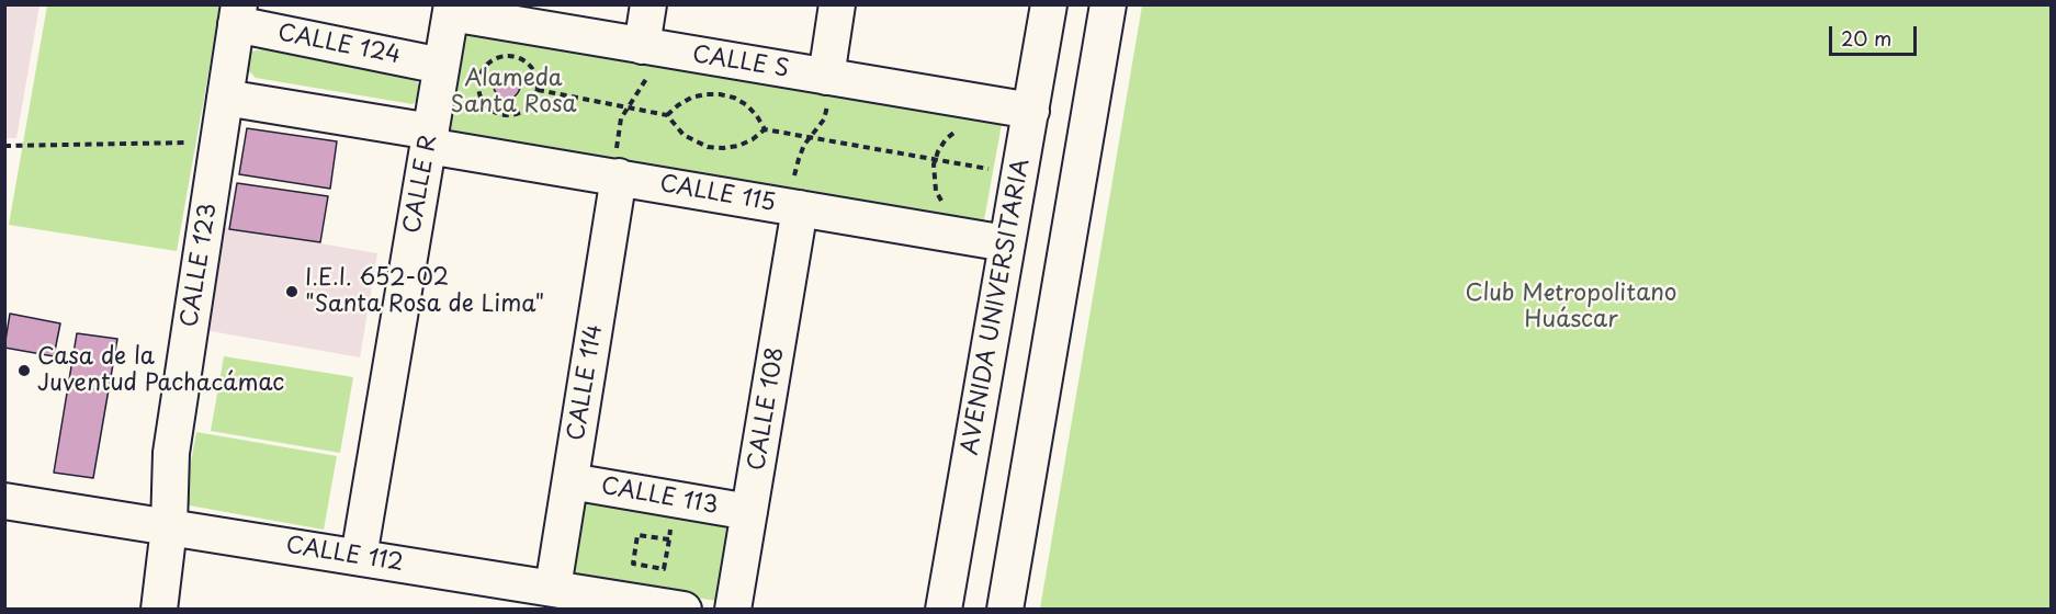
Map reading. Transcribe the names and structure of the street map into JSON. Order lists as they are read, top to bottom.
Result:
{
  "streets": {
    "street": [
      "CALLE 124",
      "CALLE S",
      "CALLE R",
      "CALLE 115",
      "CALLE 123",
      "AVENIDA UNIVERSITARIA",
      "CALLE 114",
      "CALLE 108",
      "CALLE 113",
      "CALLE 112"
    ]
  },
  "crossings": [
    ["CALLE 124", "CALLE R"],
    ["CALLE 124", "CALLE 123"],
    ["CALLE S", "CALLE R"],
    ["CALLE S", "AVENIDA UNIVERSITARIA"],
    ["CALLE R", "CALLE 115"],
    ["CALLE R", "CALLE 112"],
    ["CALLE 115", "CALLE 123"],
    ["CALLE 115", "AVENIDA UNIVERSITARIA"],
    ["CALLE 115", "CALLE 114"],
    ["CALLE 115", "CALLE 108"],
    ["CALLE 123", "CALLE 112"],
    ["CALLE 114", "CALLE 113"],
    ["CALLE 114", "CALLE 112"],
    ["CALLE 108", "CALLE 113"]
  ],
  "parks": ["Alameda Santa Rosa", "Club Metropolitano Huáscar"],
  "places": ["I.E.I. 652-02 \"Santa Rosa de Lima\"", "Casa de la Juventud Pachacámac"],
  "scale_bar": "20 m"
}
